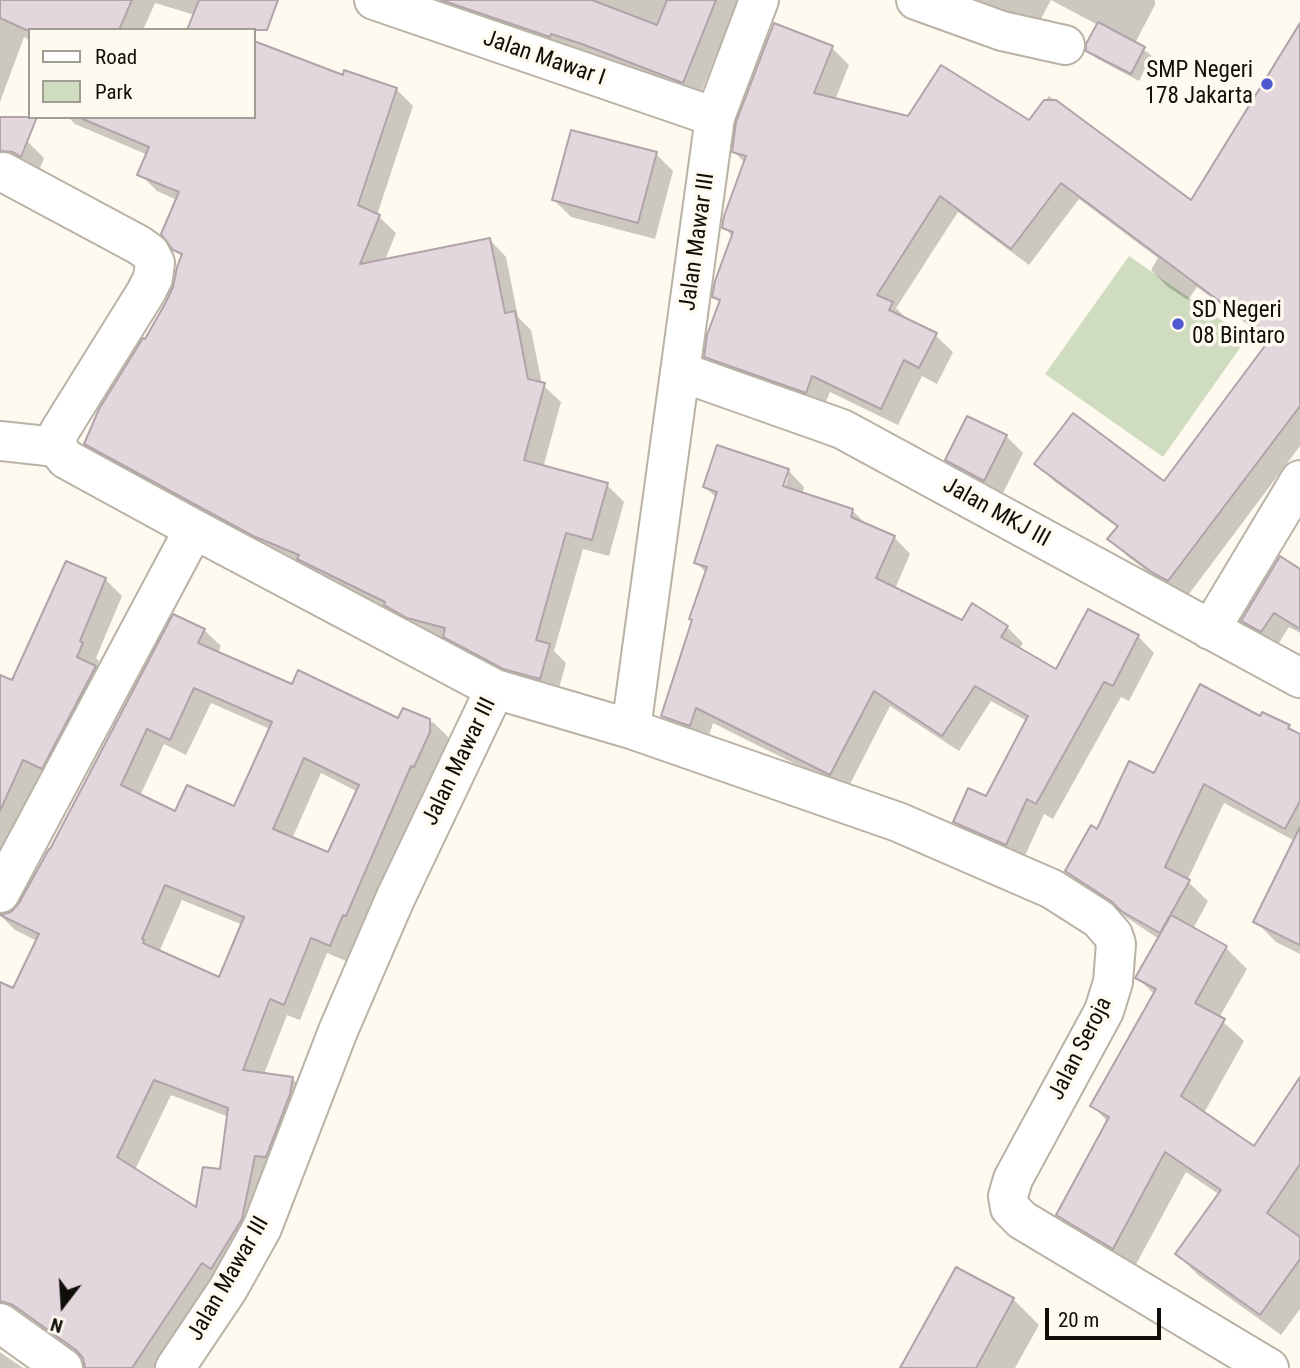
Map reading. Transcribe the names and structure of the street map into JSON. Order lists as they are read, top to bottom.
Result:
{
  "streets": {
    "street": [
      "Jalan Mawar I",
      "Jalan Mawar III",
      "Jalan MKJ III",
      "Jalan Seroja"
    ]
  },
  "crossings": [
    ["Jalan Mawar I", "Jalan Mawar III"],
    ["Jalan Mawar III", "Jalan MKJ III"],
    ["Jalan Mawar III", "Jalan Seroja"]
  ],
  "places": ["SMP Negeri 178 Jakarta", "SD Negeri 08 Bintaro"],
  "legend": ["Road", "Park"],
  "scale_bar": "20 m",
  "north": "bottom"
}
